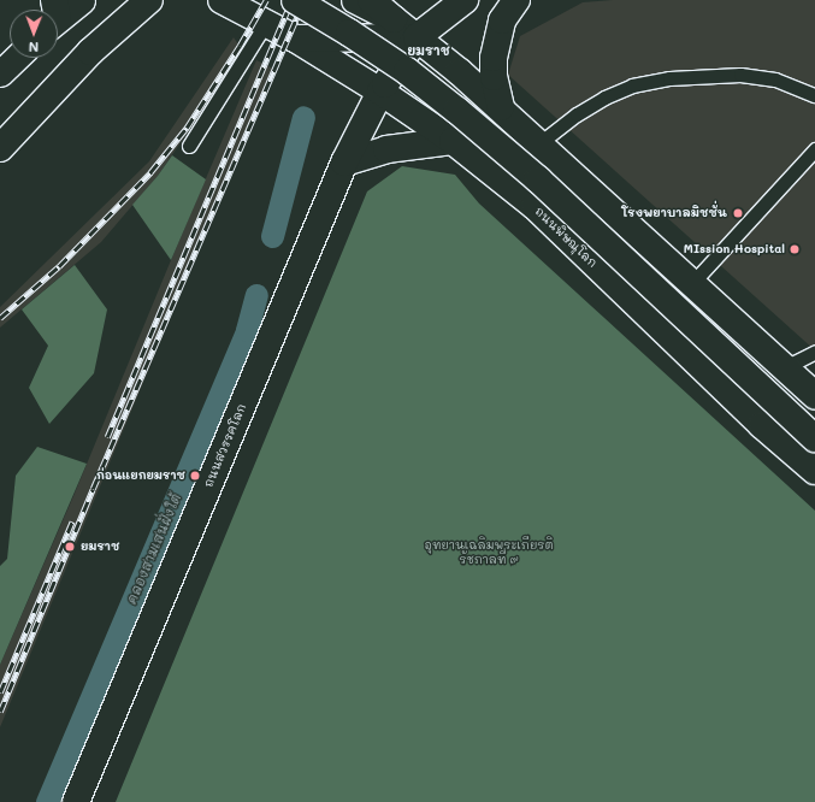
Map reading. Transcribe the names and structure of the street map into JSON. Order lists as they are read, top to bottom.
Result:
{
  "streets": {
    "main road": ["ถนนพิษณุโลก", "ถนนสวรรคโลก"]
  },
  "crossings": [
    ["ถนนพิษณุโลก", "ถนนสวรรคโลก"]
  ],
  "districts": ["ยมราช"],
  "water": ["คลองสามเสนฝั่งใต้"],
  "parks": ["อุทยานเฉลิมพระเกียรติ รัชกาลที่ ๙"],
  "places": [
    "โรงพยาบาลมิชชั่น",
    "MIssion Hospital",
    "ก่อนแยกยมราช",
    "ยมราช"
  ],
  "north": "bottom"
}
